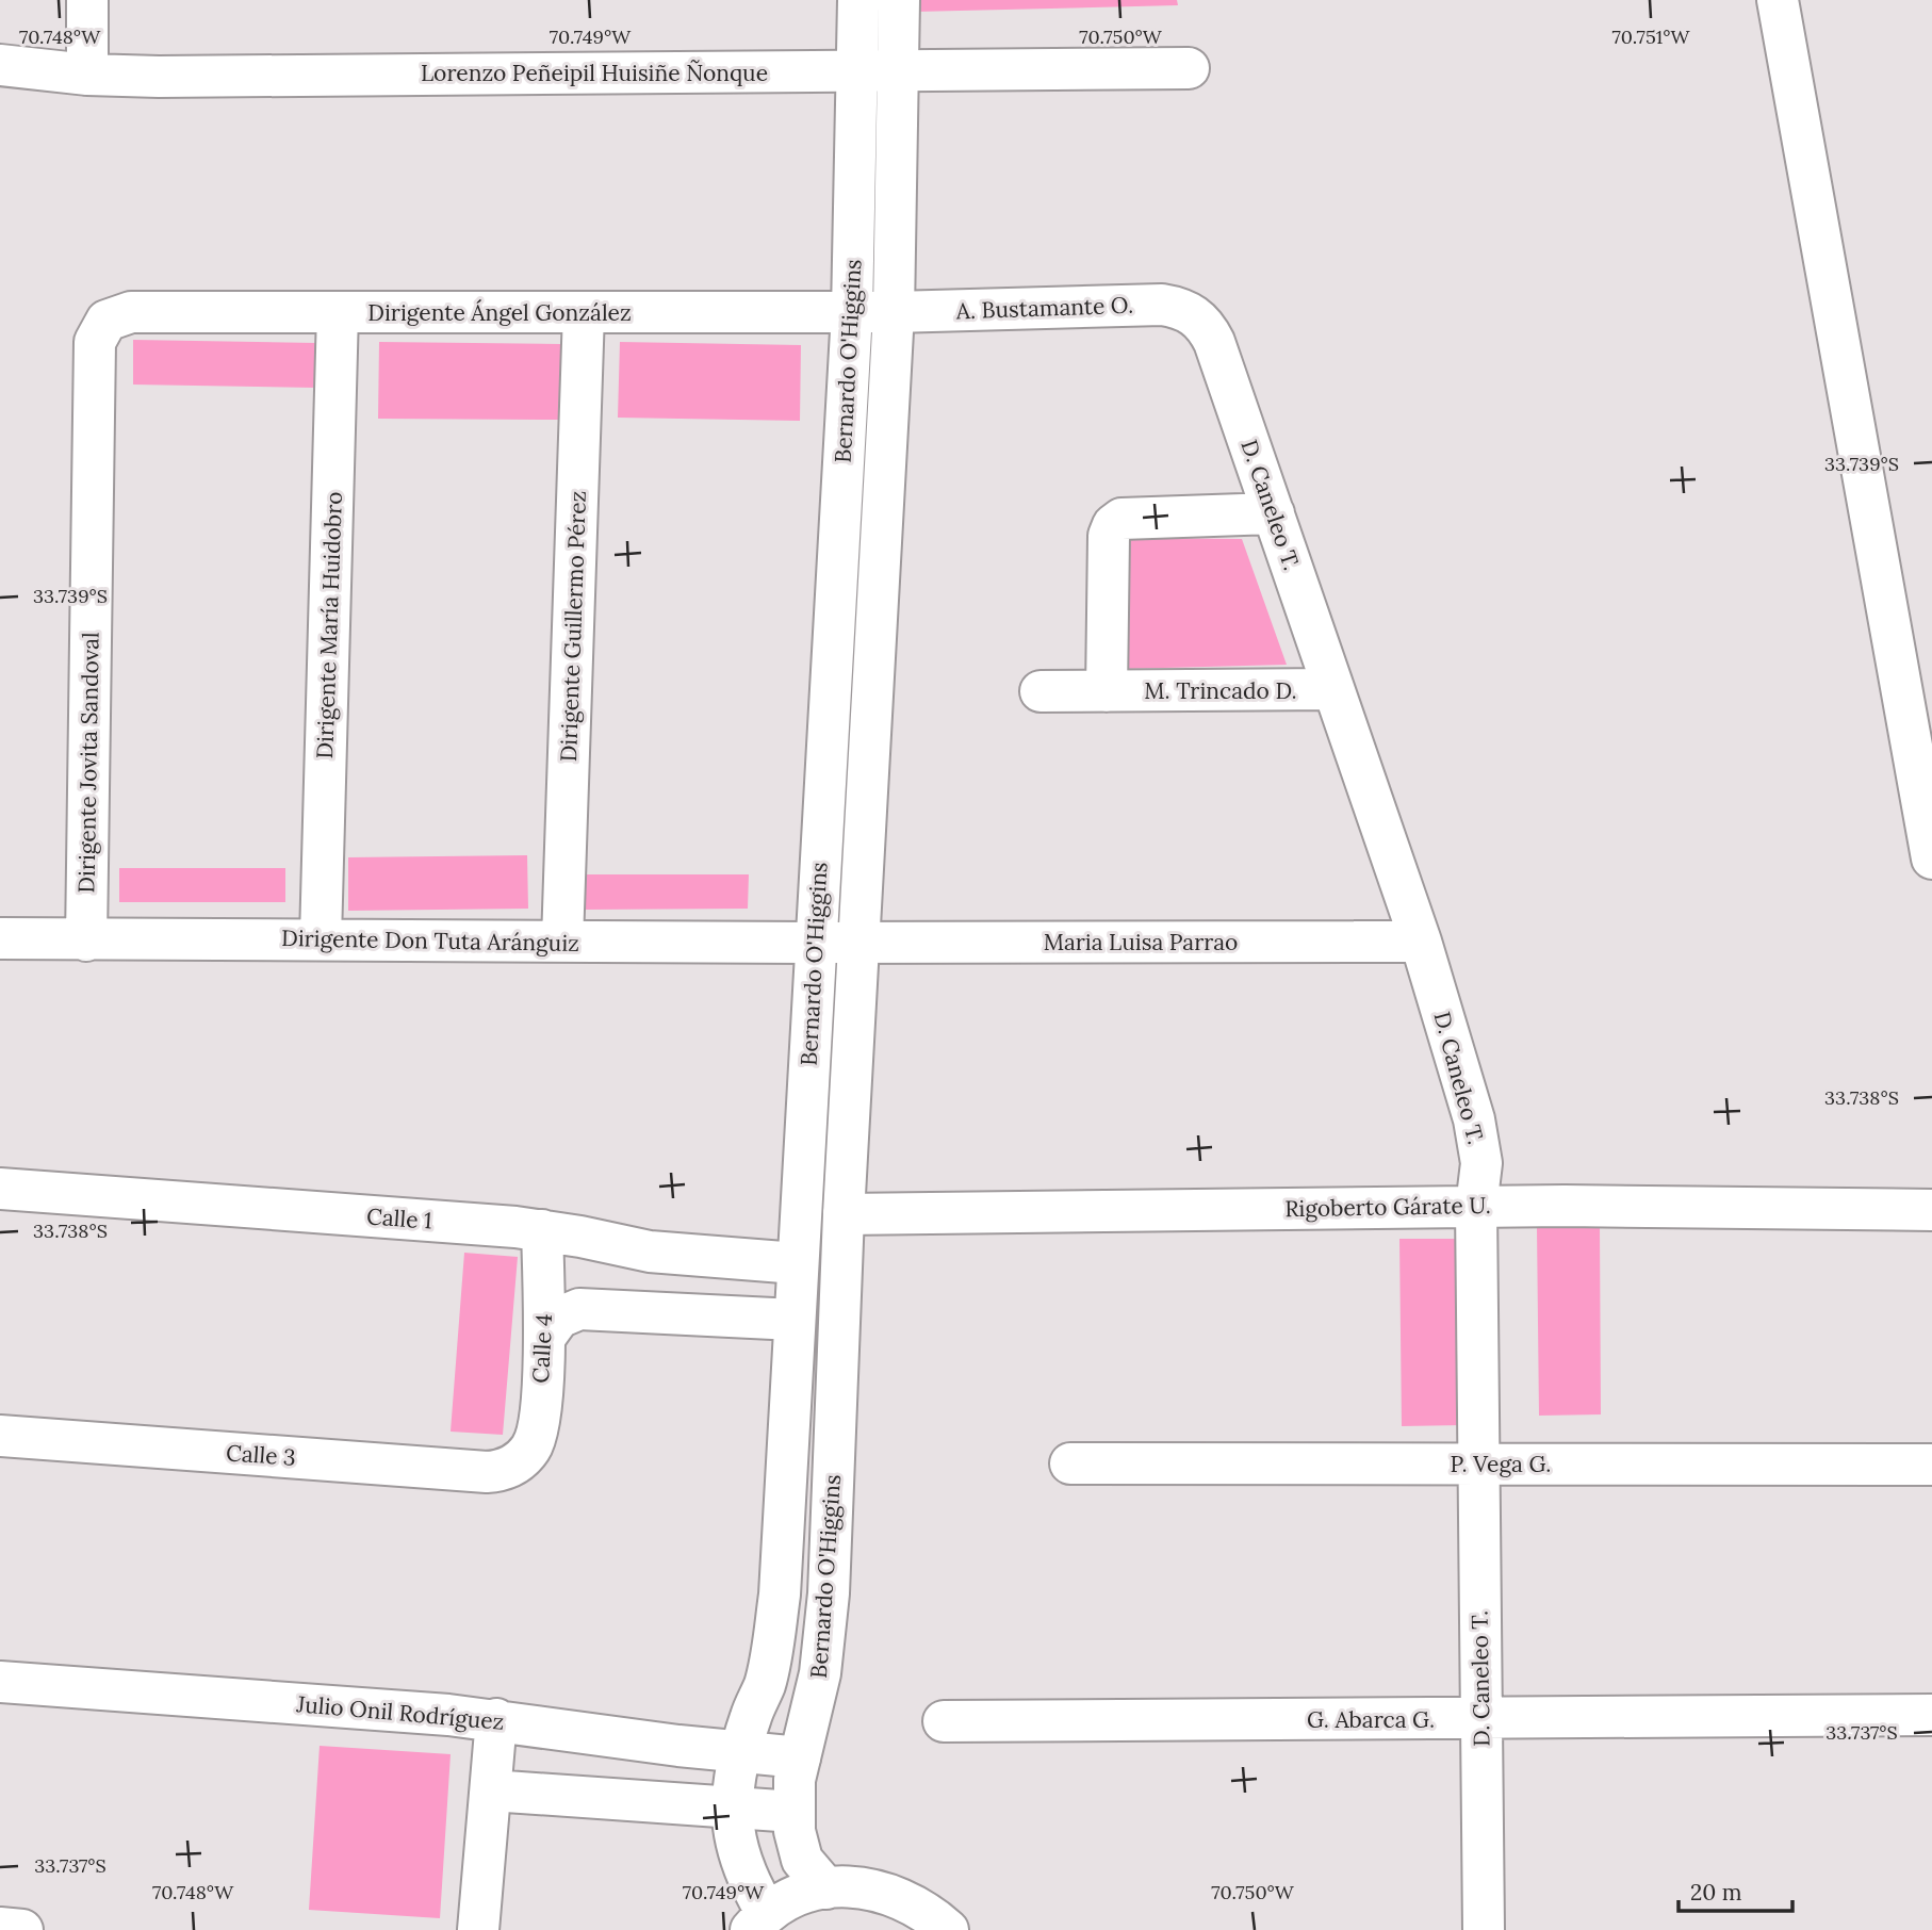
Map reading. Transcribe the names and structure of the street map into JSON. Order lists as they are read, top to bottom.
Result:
{
  "streets": {
    "street": [
      "Lorenzo Peñeipil Huisiñe Ñonque",
      "A. Bustamante O.",
      "Dirigente Ángel González",
      "Bernardo O'Higgins",
      "D. Caneleo T.",
      "Dirigente María Huidobro",
      "Dirigente Guillermo Pérez",
      "M. Trincado D.",
      "Dirigente Jovita Sandoval",
      "Dirigente Don Tuta Aránguiz",
      "Maria Luisa Parrao",
      "Rigoberto Gárate U.",
      "Calle 1",
      "Calle 4",
      "Calle 3",
      "P. Vega G.",
      "Julio Onil Rodríguez",
      "G. Abarca G."
    ]
  },
  "crossings": [
    ["Lorenzo Peñeipil Huisiñe Ñonque", "Bernardo O'Higgins"],
    ["A. Bustamante O.", "Dirigente Ángel González"],
    ["A. Bustamante O.", "Bernardo O'Higgins"],
    ["A. Bustamante O.", "D. Caneleo T."],
    ["Dirigente Ángel González", "Bernardo O'Higgins"],
    ["Dirigente Ángel González", "Dirigente María Huidobro"],
    ["Dirigente Ángel González", "Dirigente Guillermo Pérez"],
    ["Dirigente Ángel González", "Dirigente Jovita Sandoval"],
    ["Bernardo O'Higgins", "Dirigente Don Tuta Aránguiz"],
    ["Bernardo O'Higgins", "Maria Luisa Parrao"],
    ["Bernardo O'Higgins", "Rigoberto Gárate U."],
    ["Bernardo O'Higgins", "Calle 1"],
    ["Bernardo O'Higgins", "Julio Onil Rodríguez"],
    ["D. Caneleo T.", "M. Trincado D."],
    ["D. Caneleo T.", "Maria Luisa Parrao"],
    ["D. Caneleo T.", "Rigoberto Gárate U."],
    ["D. Caneleo T.", "P. Vega G."],
    ["D. Caneleo T.", "G. Abarca G."],
    ["Dirigente María Huidobro", "Dirigente Don Tuta Aránguiz"],
    ["Dirigente Guillermo Pérez", "Dirigente Don Tuta Aránguiz"],
    ["Dirigente Jovita Sandoval", "Dirigente Don Tuta Aránguiz"],
    ["Dirigente Don Tuta Aránguiz", "Maria Luisa Parrao"],
    ["Calle 1", "Calle 4"],
    ["Calle 4", "Calle 3"]
  ],
  "scale_bar": "20 m",
  "coordinates": [
    "70.748°W",
    "70.749°W",
    "70.750°W",
    "70.751°W",
    "33.739°S",
    "33.738°S",
    "33.737°S"
  ]
}
